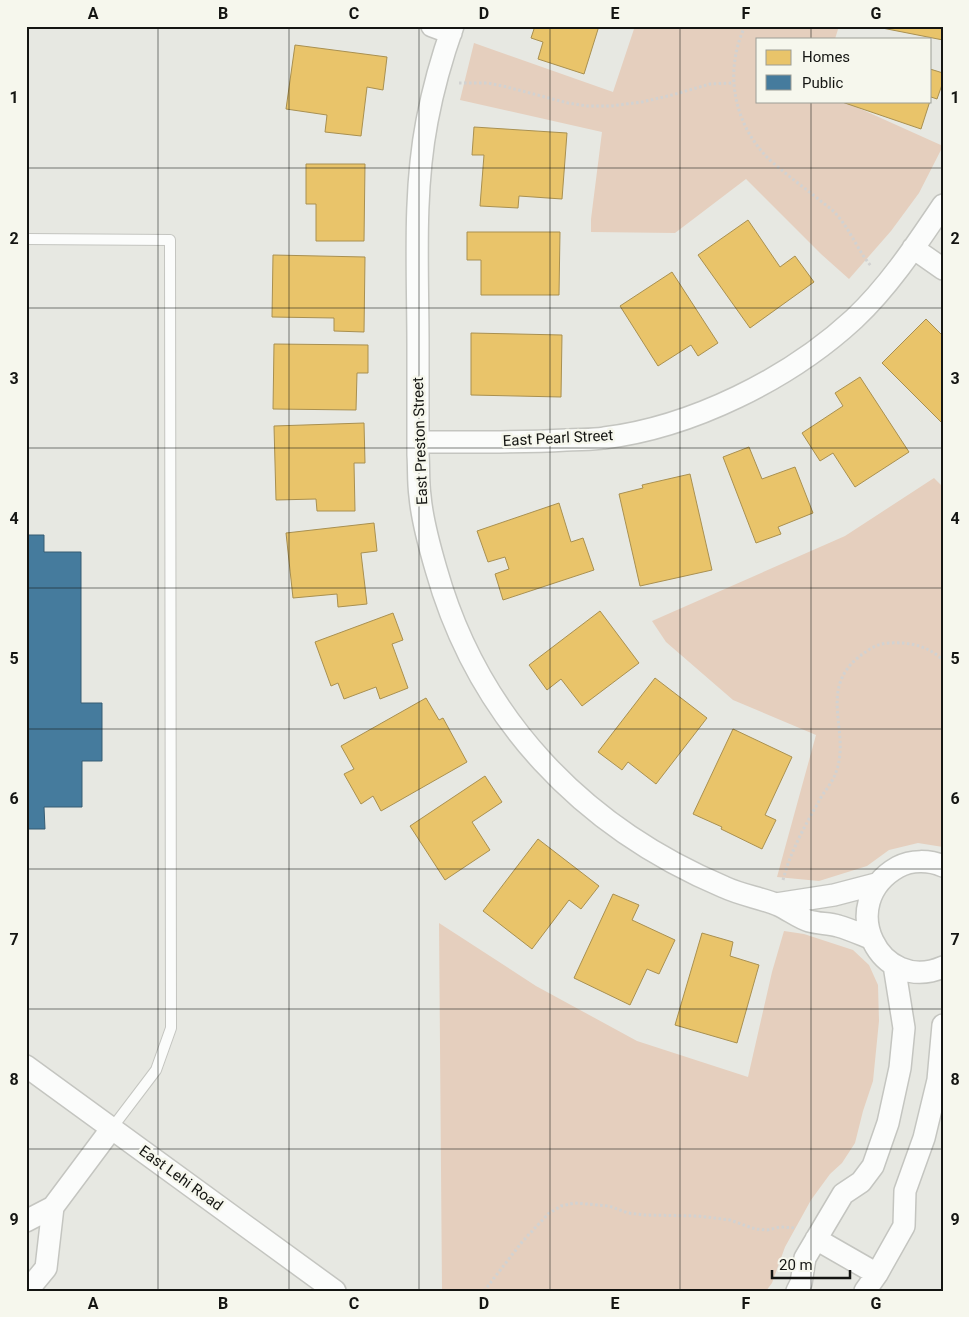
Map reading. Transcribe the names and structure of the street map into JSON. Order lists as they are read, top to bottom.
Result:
{
  "streets": {
    "street": ["East Pearl Street", "East Preston Street", "East Lehi Road"]
  },
  "crossings": [
    ["East Pearl Street", "East Preston Street"]
  ],
  "legend": ["Homes", "Public"],
  "scale_bar": "20 m",
  "grid": {
    "columns": [
      "A",
      "B",
      "C",
      "D",
      "E",
      "F",
      "G"
    ],
    "rows": [
      "1",
      "2",
      "3",
      "4",
      "5",
      "6",
      "7",
      "8",
      "9"
    ]
  }
}
